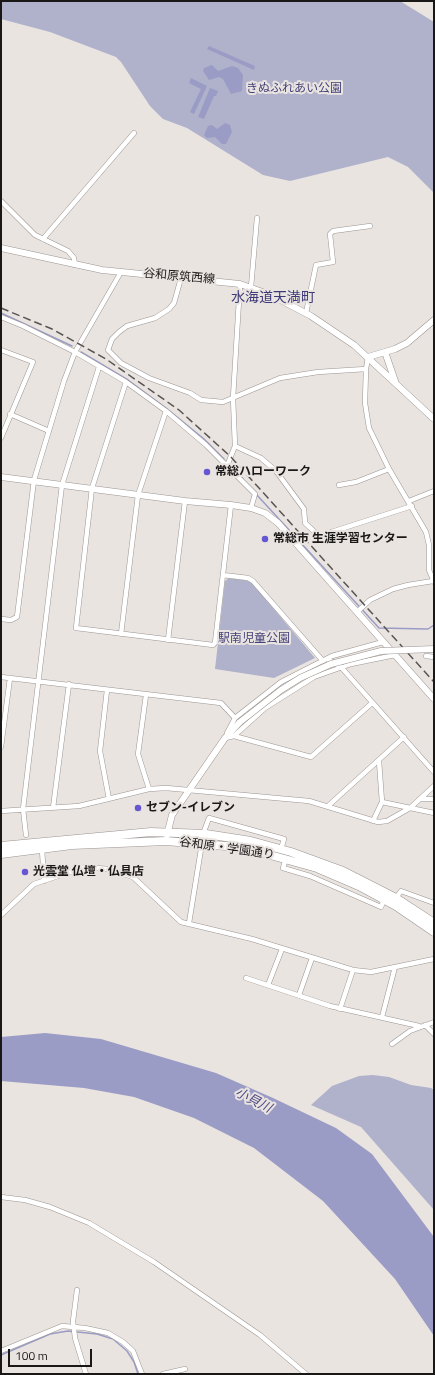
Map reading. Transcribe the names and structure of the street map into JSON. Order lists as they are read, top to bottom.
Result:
{
  "streets": {
    "highway": ["谷和原・学園通り"],
    "street": ["谷和原筑西線"]
  },
  "districts": ["水海道天満町"],
  "water": ["小貝川"],
  "parks": ["きぬふれあい公園", "駅南児童公園"],
  "places": [
    "常総ハローワーク",
    "常総市 生涯学習センター",
    "セブン-イレブン",
    "光雲堂 仏壇・仏具店"
  ],
  "scale_bar": "100 m"
}
